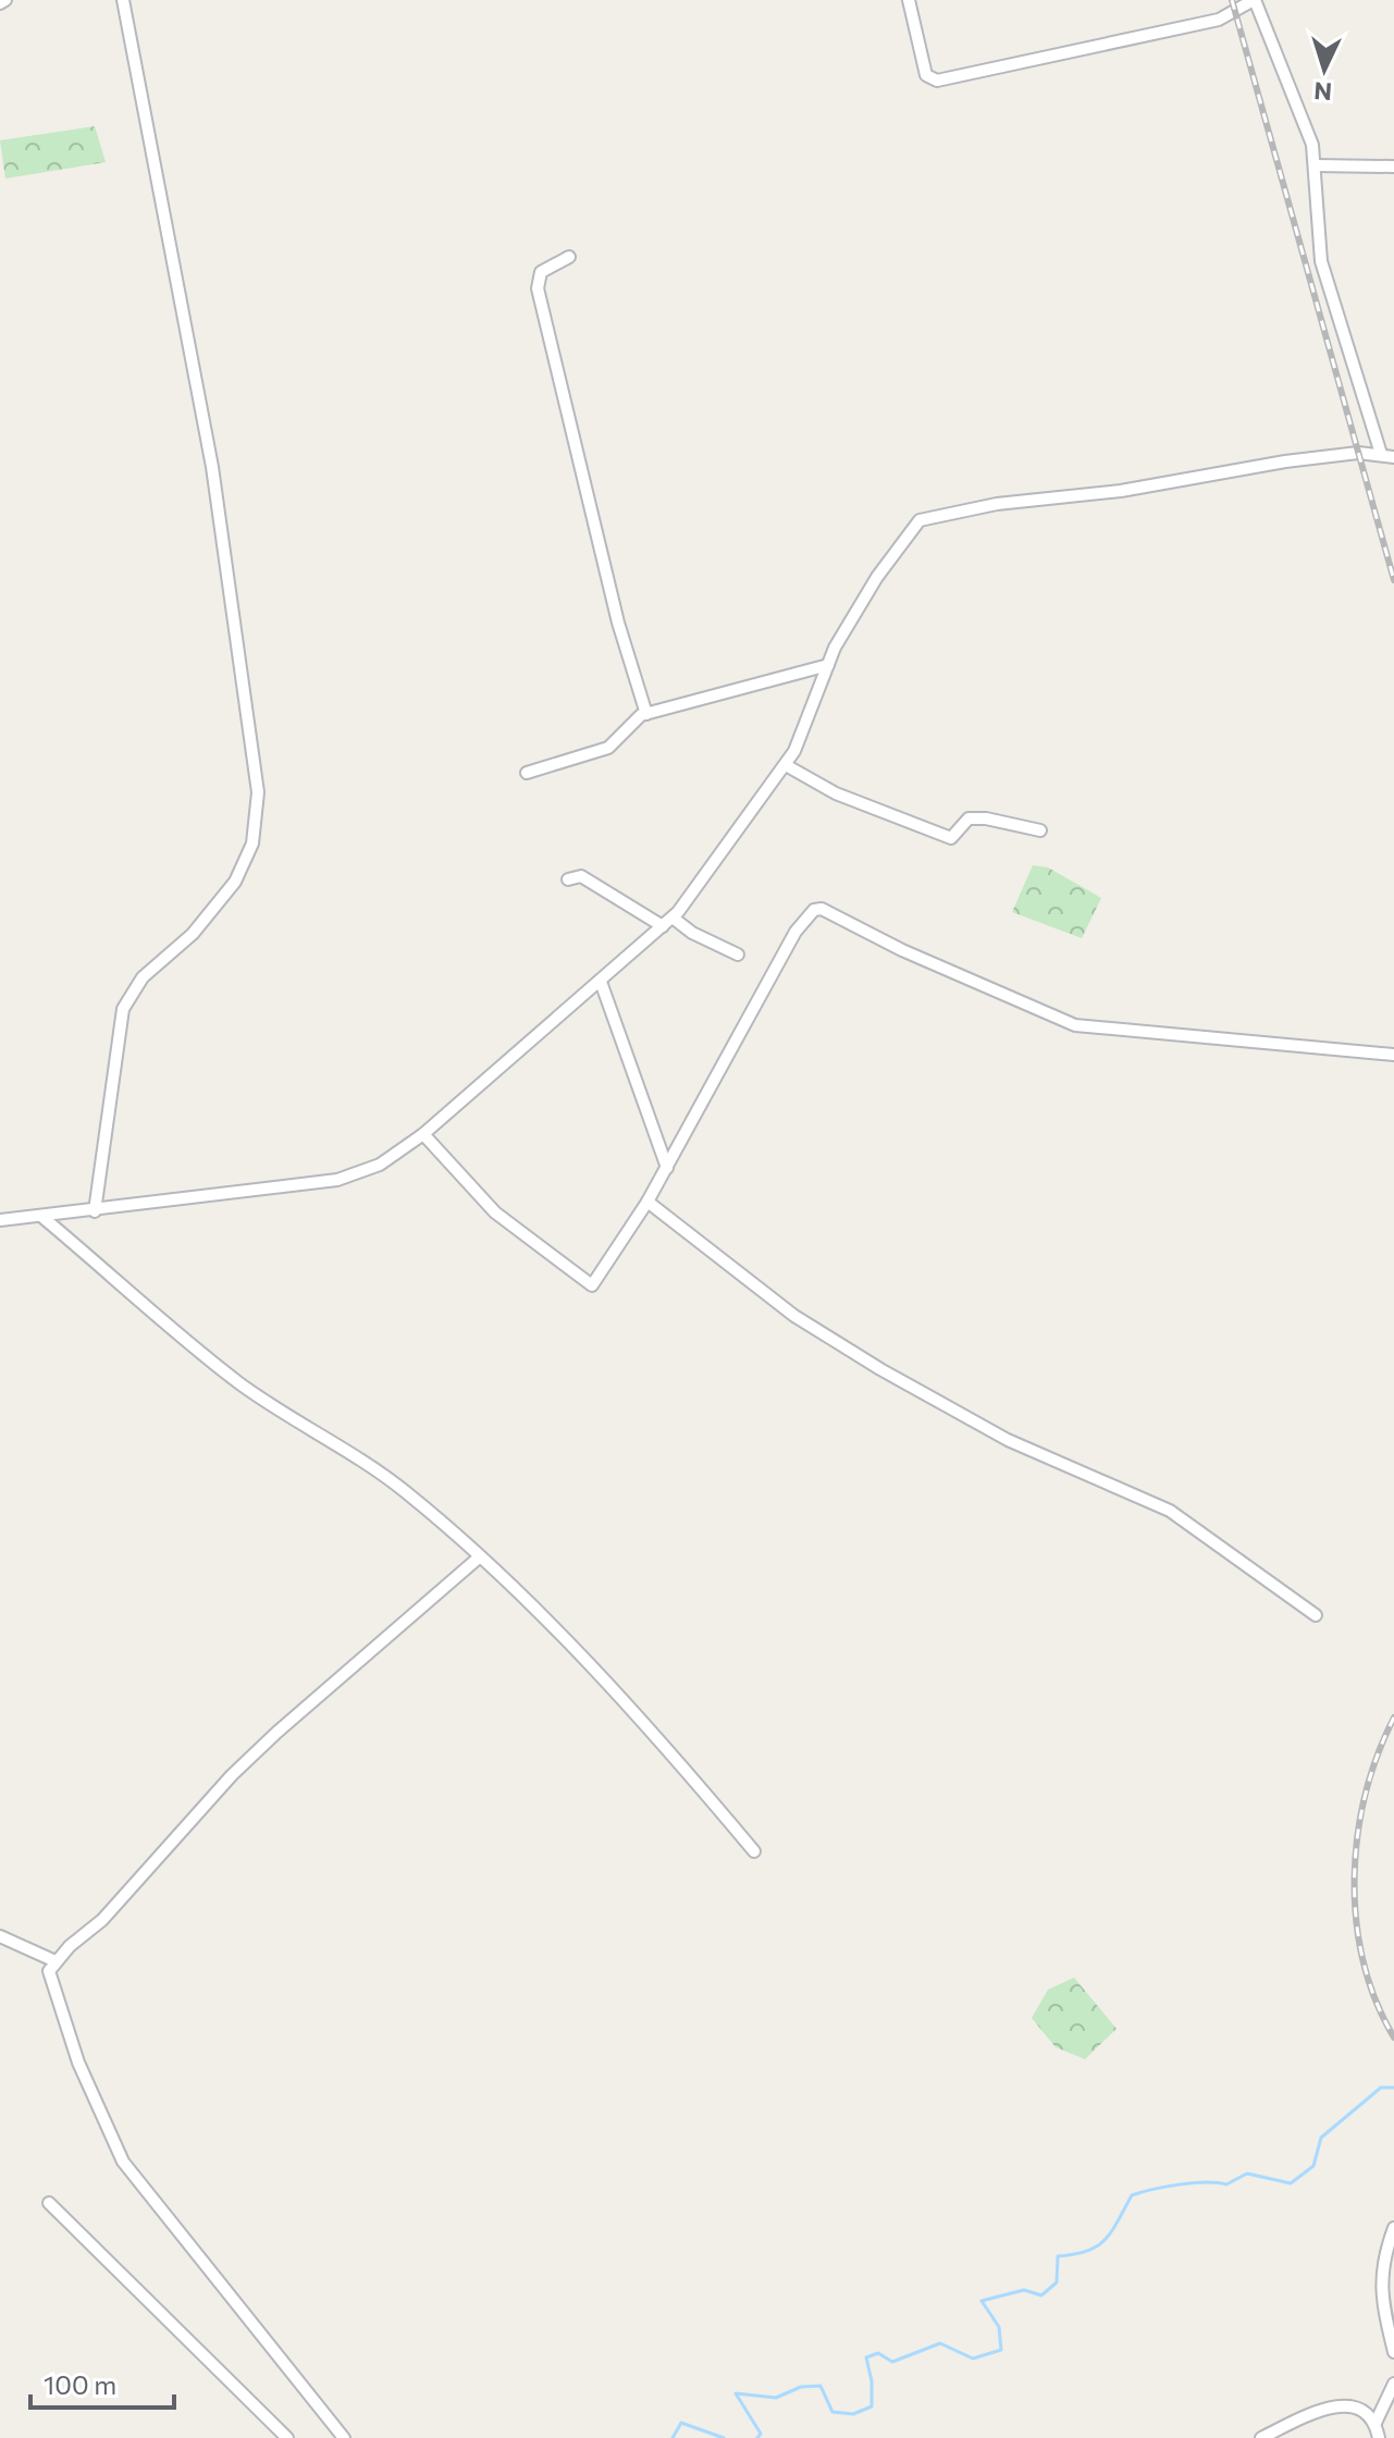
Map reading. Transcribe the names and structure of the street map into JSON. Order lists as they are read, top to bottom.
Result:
{
  "scale_bar": "100 m",
  "north": "bottom"
}
